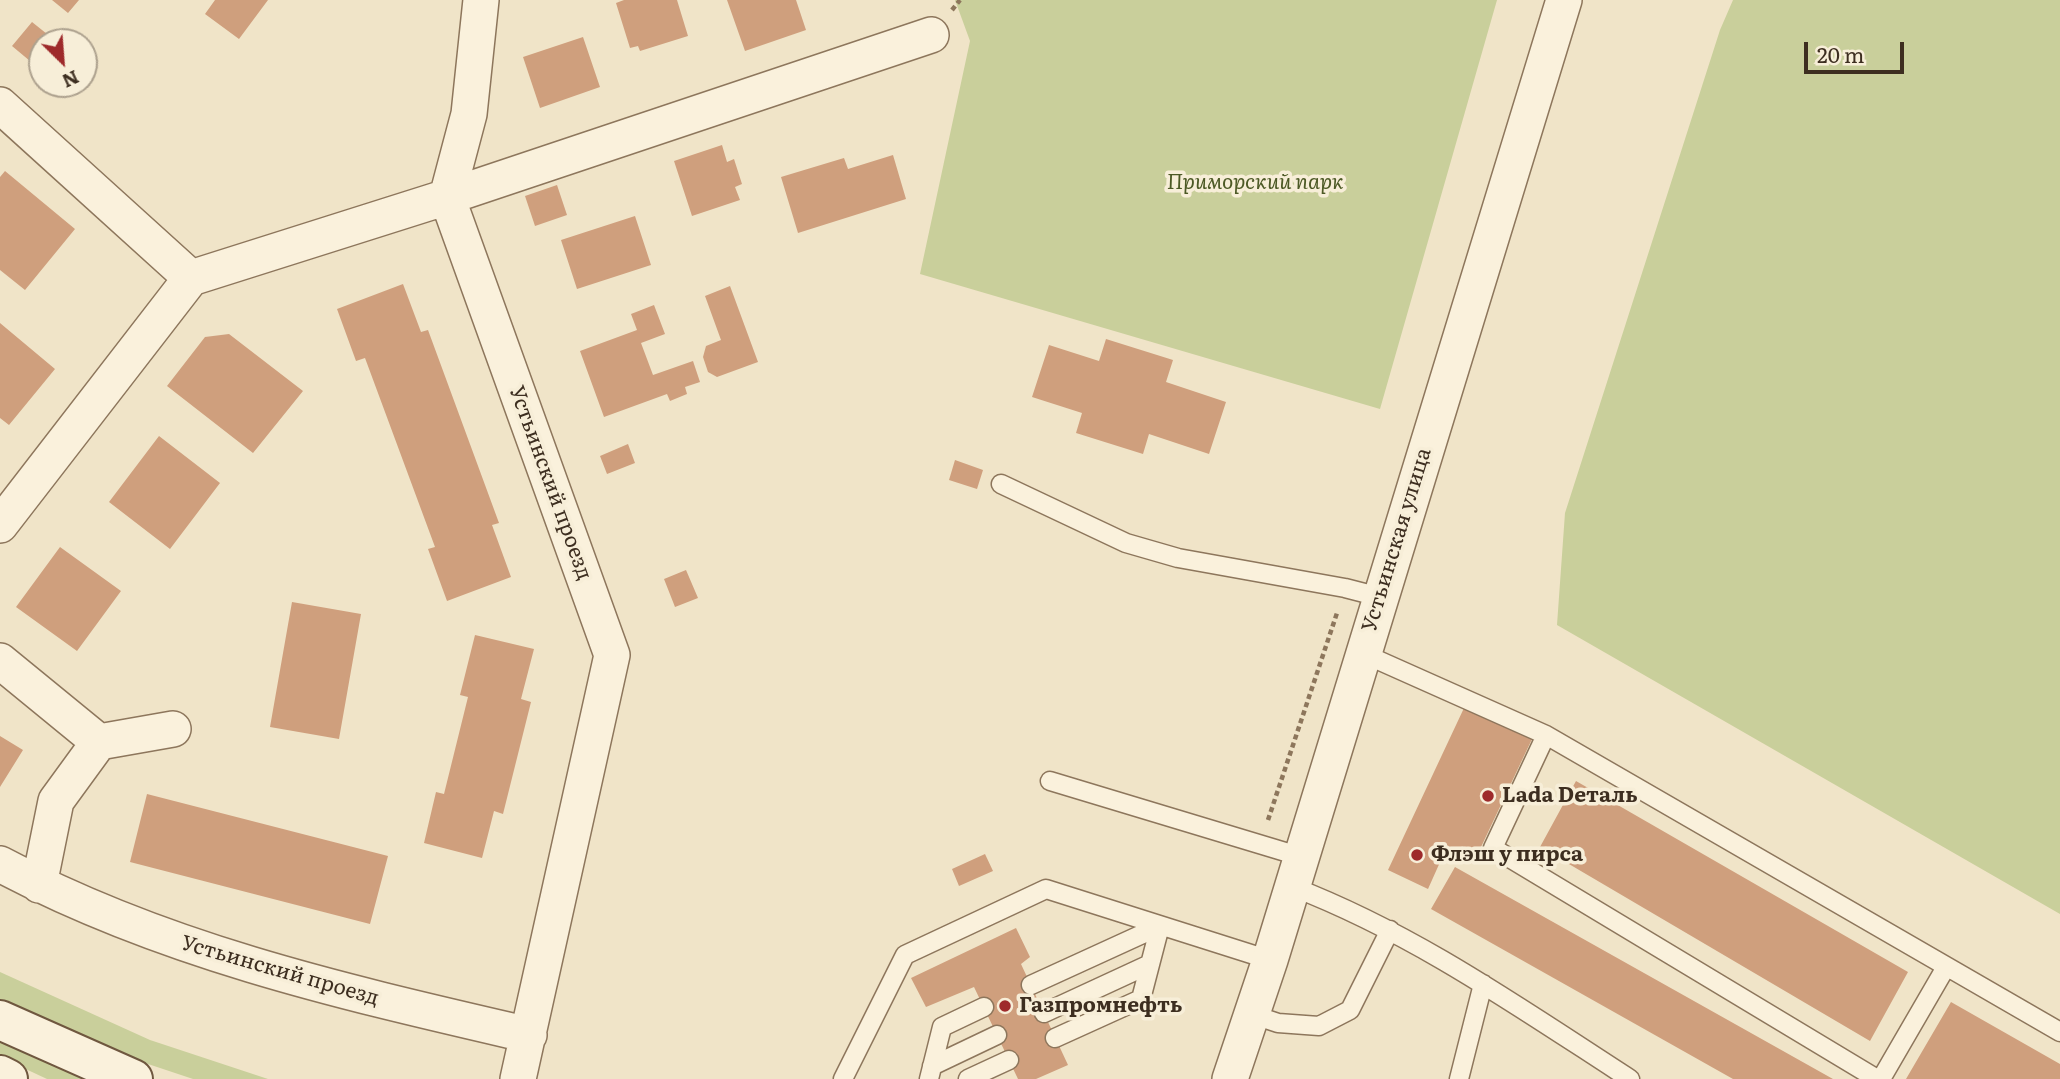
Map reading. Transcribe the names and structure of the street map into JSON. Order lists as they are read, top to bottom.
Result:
{
  "streets": {
    "street": ["Устьинский проезд", "Устьинская улица"]
  },
  "parks": ["Приморский парк"],
  "places": ["Lada Dеталь", "Флэш у пирса", "Газпромнефть"],
  "scale_bar": "20 m",
  "north": "bottom right"
}
